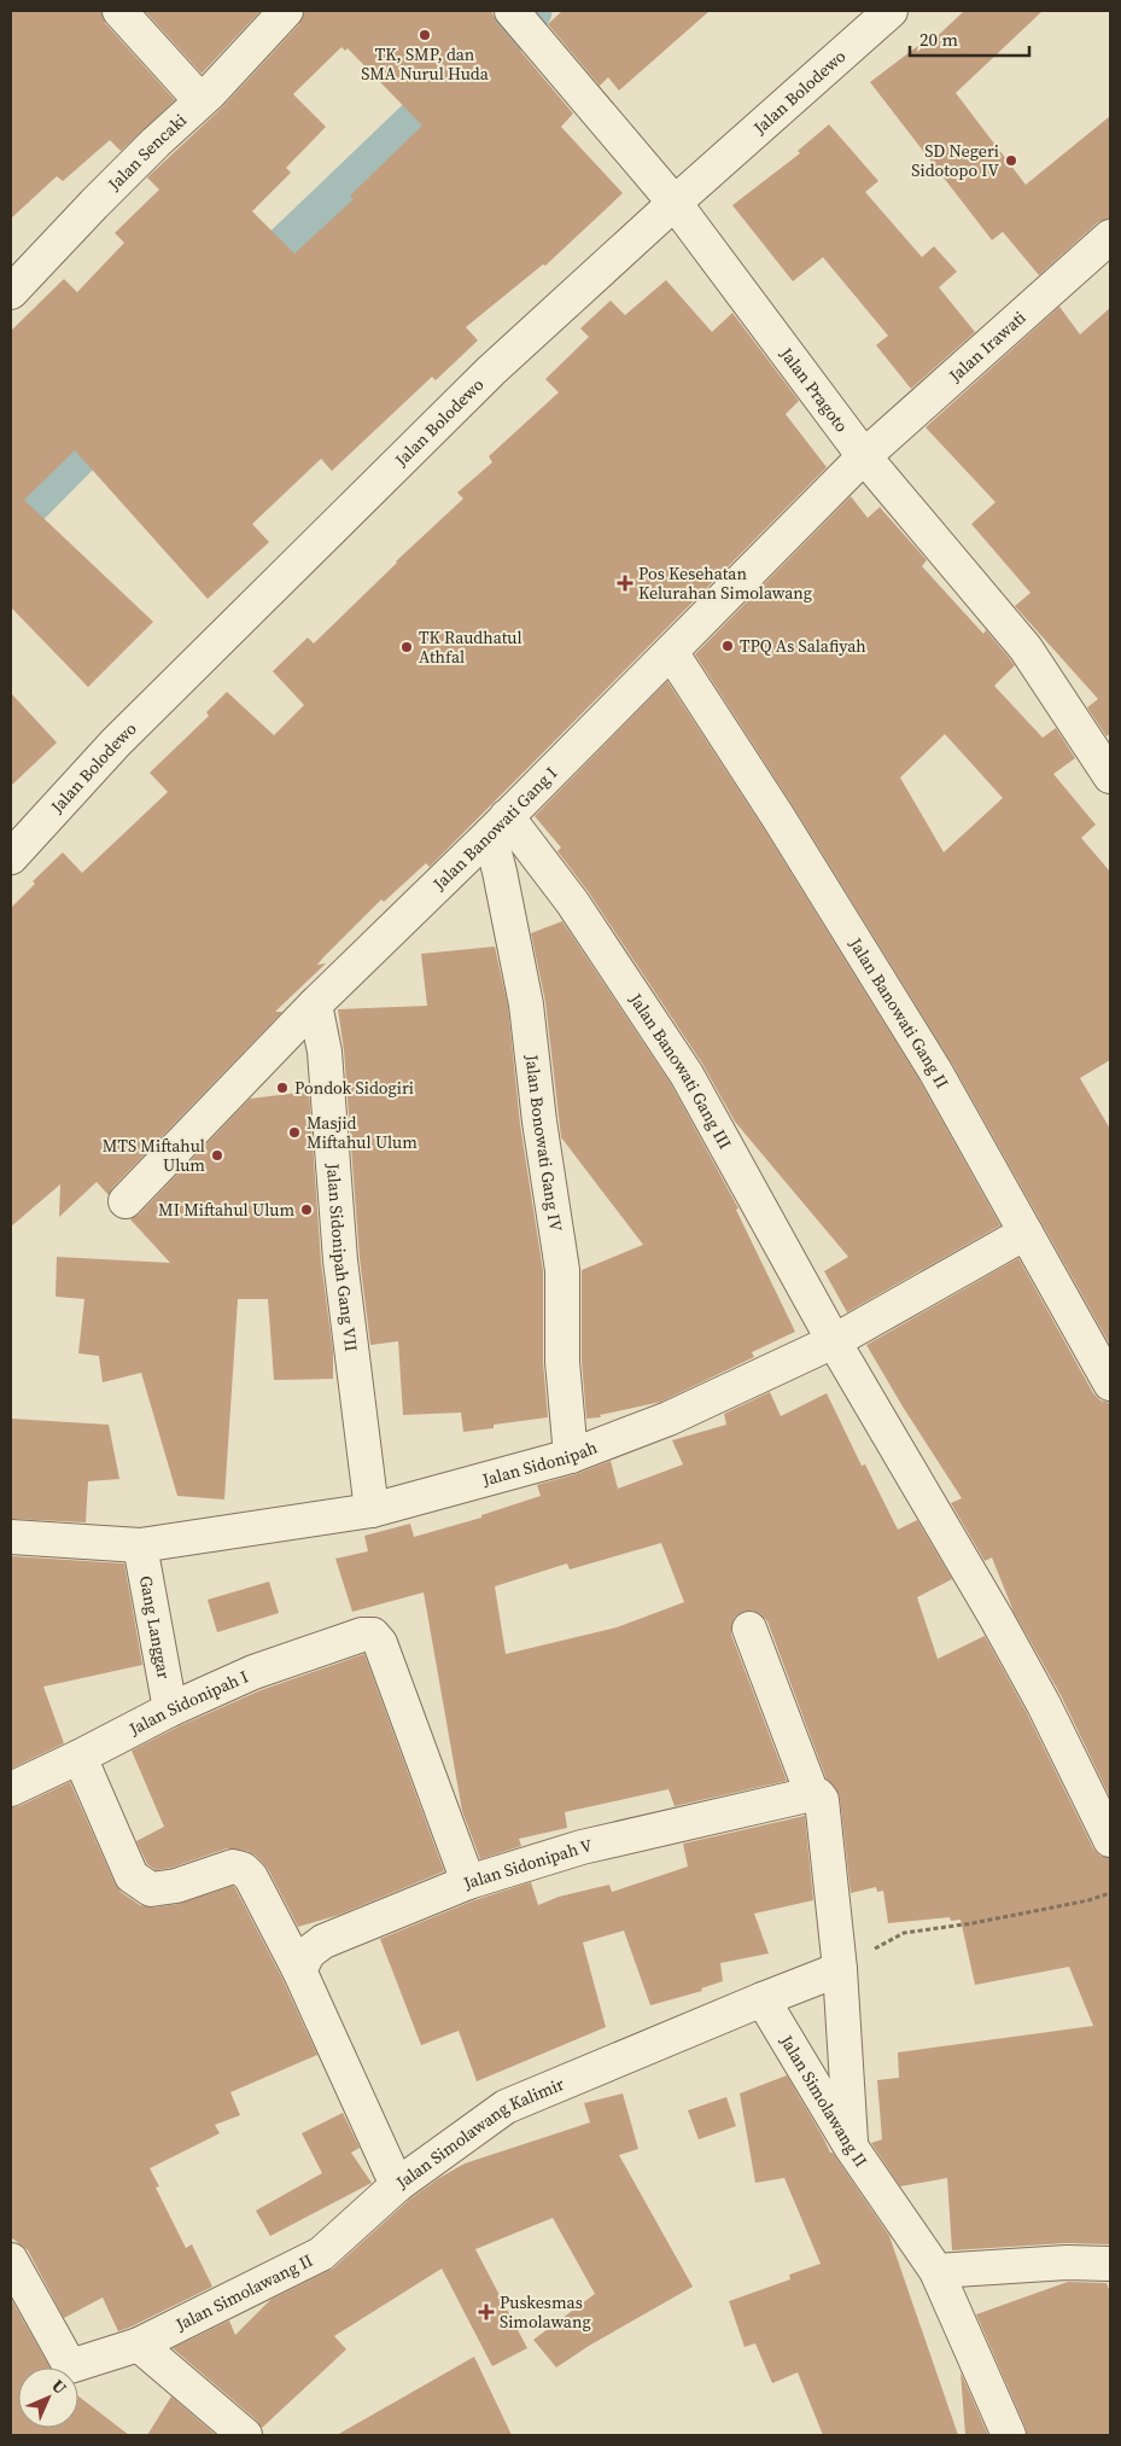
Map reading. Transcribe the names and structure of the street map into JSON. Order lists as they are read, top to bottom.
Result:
{
  "streets": {
    "street": [
      "Jalan Bolodewo",
      "Jalan Sencaki",
      "Jalan Irawati",
      "Jalan Pragoto",
      "Jalan Banowati Gang I",
      "Jalan Banowati Gang II",
      "Jalan Banowati Gang III",
      "Jalan Bonowati Gang IV",
      "Jalan Sidonipah Gang VII",
      "Jalan Sidonipah",
      "Gang Langgar",
      "Jalan Sidonipah I",
      "Jalan Sidonipah V",
      "Jalan Simolawang II",
      "Jalan Simolawang Kalimir"
    ]
  },
  "crossings": [
    ["Jalan Bolodewo", "Jalan Pragoto"],
    ["Jalan Irawati", "Jalan Pragoto"],
    ["Jalan Irawati", "Jalan Banowati Gang I"],
    ["Jalan Pragoto", "Jalan Banowati Gang I"],
    ["Jalan Banowati Gang I", "Jalan Banowati Gang II"],
    ["Jalan Banowati Gang I", "Jalan Banowati Gang III"],
    ["Jalan Banowati Gang I", "Jalan Bonowati Gang IV"],
    ["Jalan Banowati Gang I", "Jalan Sidonipah Gang VII"],
    ["Jalan Banowati Gang II", "Jalan Sidonipah"],
    ["Jalan Banowati Gang III", "Jalan Bonowati Gang IV"],
    ["Jalan Banowati Gang III", "Jalan Sidonipah"],
    ["Jalan Bonowati Gang IV", "Jalan Sidonipah"],
    ["Jalan Sidonipah Gang VII", "Jalan Sidonipah"],
    ["Jalan Sidonipah", "Gang Langgar"],
    ["Gang Langgar", "Jalan Sidonipah I"],
    ["Jalan Sidonipah I", "Jalan Sidonipah V"],
    ["Jalan Sidonipah I", "Jalan Simolawang Kalimir"],
    ["Jalan Simolawang II", "Jalan Simolawang Kalimir"]
  ],
  "places": {
    "other": [
      "TK, SMP, dan SMA Nurul Huda",
      "SD Negeri Sidotopo IV",
      "TPQ As Salafiyah",
      "TK Raudhatul Athfal",
      "Pondok Sidogiri",
      "Masjid Miftahul Ulum",
      "MTS Miftahul Ulum",
      "MI Miftahul Ulum"
    ],
    "health": ["Pos Kesehatan Kelurahan Simolawang", "Puskesmas Simolawang"]
  },
  "scale_bar": "20 m",
  "north": "top right"
}
